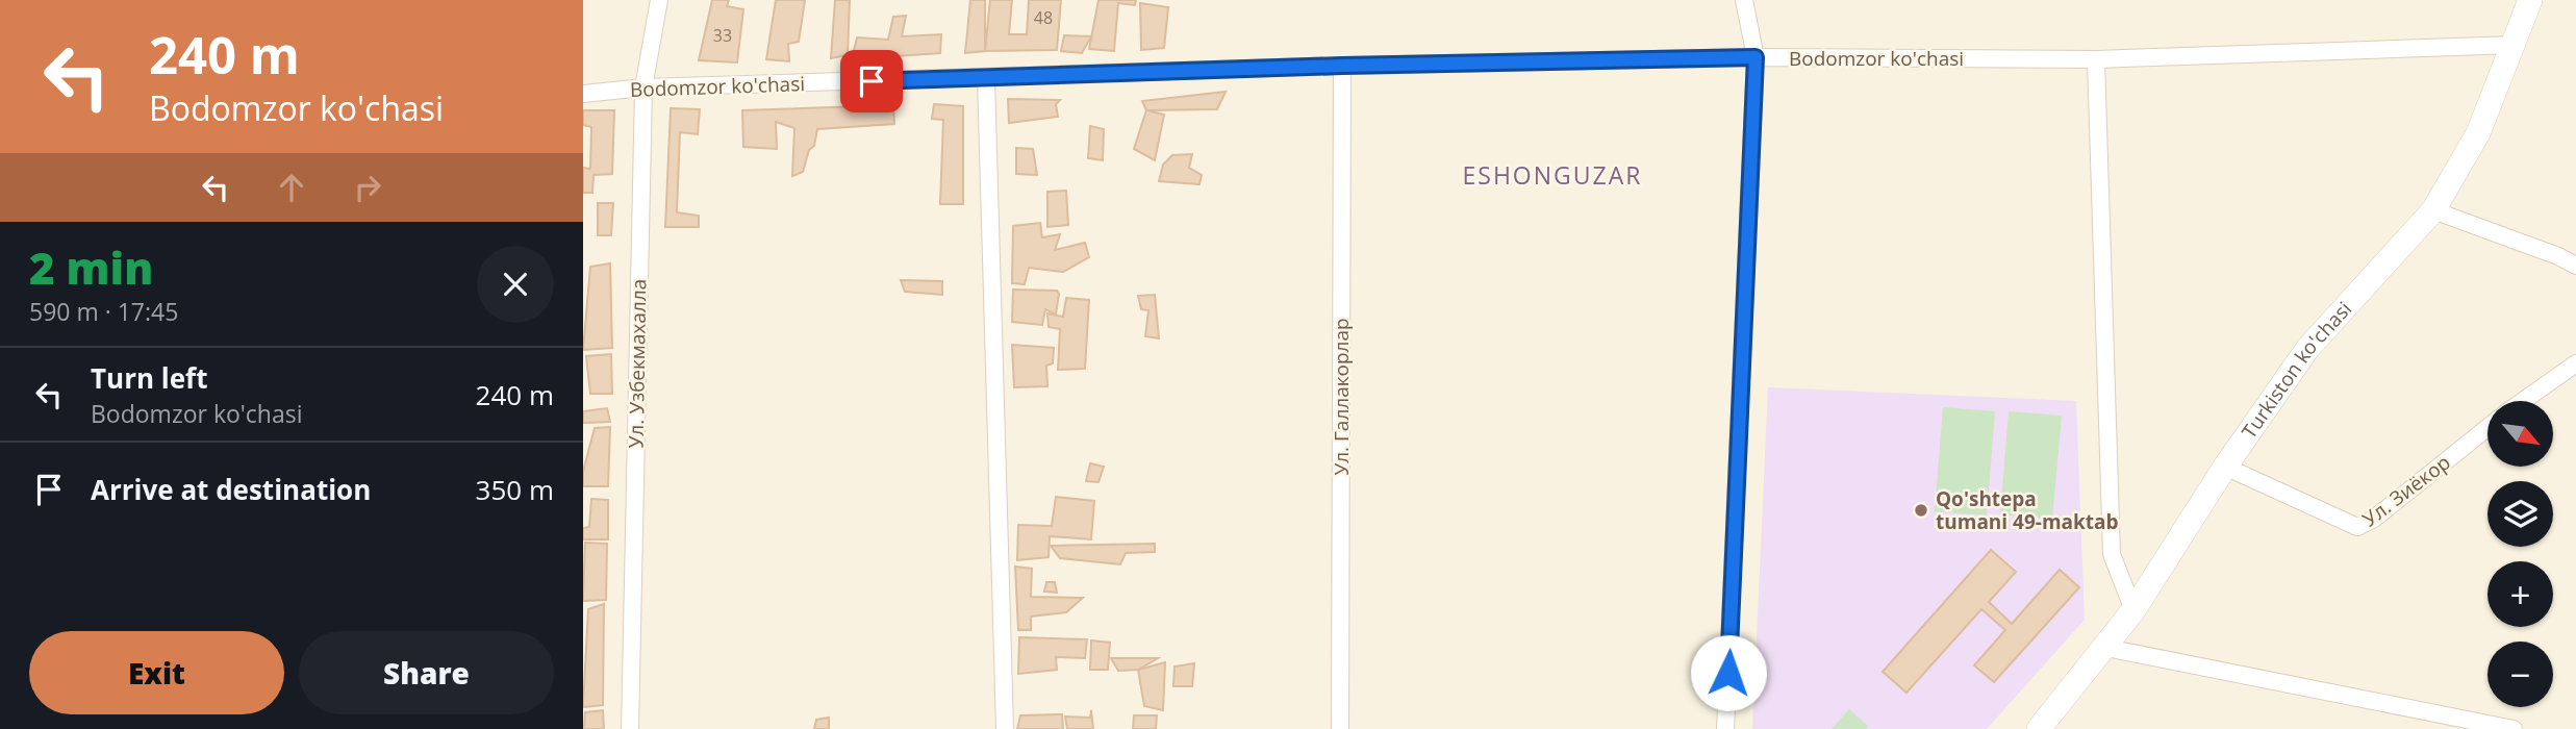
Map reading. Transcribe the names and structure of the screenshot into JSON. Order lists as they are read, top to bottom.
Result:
{
  "streets": {
    "street": [
      "Bodomzor ko'chasi",
      "Ул. Узбекмахалла",
      "Turkiston ko'chasi",
      "Ул. Галлакорлар",
      "Ул. Зиёкор"
    ]
  },
  "crossings": [
    ["Bodomzor ko'chasi", "Ул. Узбекмахалла"],
    ["Bodomzor ko'chasi", "Turkiston ko'chasi"],
    ["Bodomzor ko'chasi", "Ул. Галлакорлар"],
    ["Turkiston ko'chasi", "Ул. Зиёкор"]
  ],
  "districts": ["ESHONGUZAR"],
  "places": ["Qo'shtepa tumani 49-maktab"],
  "house_numbers": ["48", "33"],
  "north": "bottom right",
  "page": {
    "turn": ["240 m", "Bodomzor ko'chasi"],
    "heading": ["2 min", "590 m · 17:45"],
    "list": [
      {
        "name": "Turn left",
        "note": "Bodomzor ko'chasi",
        "value": "240 m"
      },
      {
        "name": "Arrive at destination",
        "value": "350 m"
      }
    ],
    "map_buttons": ["+", "−"],
    "buttons": ["Exit", "Share"]
  }
}
